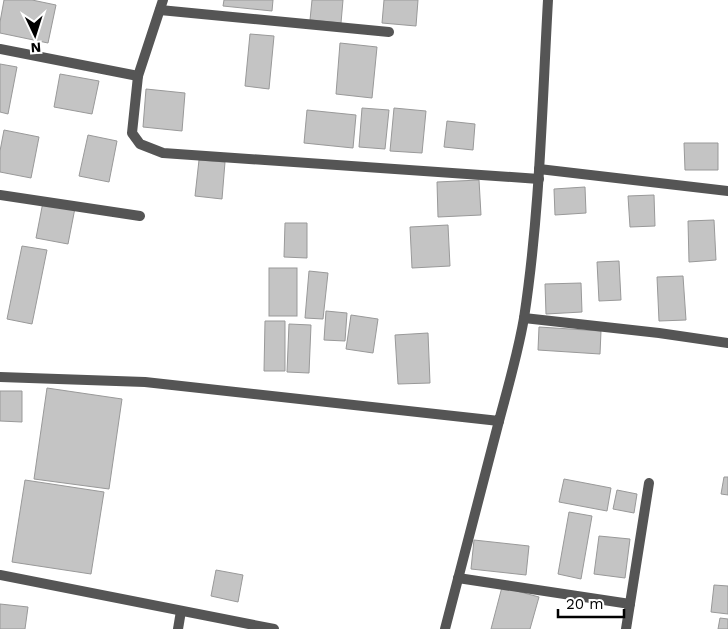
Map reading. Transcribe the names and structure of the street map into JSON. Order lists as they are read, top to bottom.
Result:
{
  "scale_bar": "20 m",
  "north": "bottom"
}
